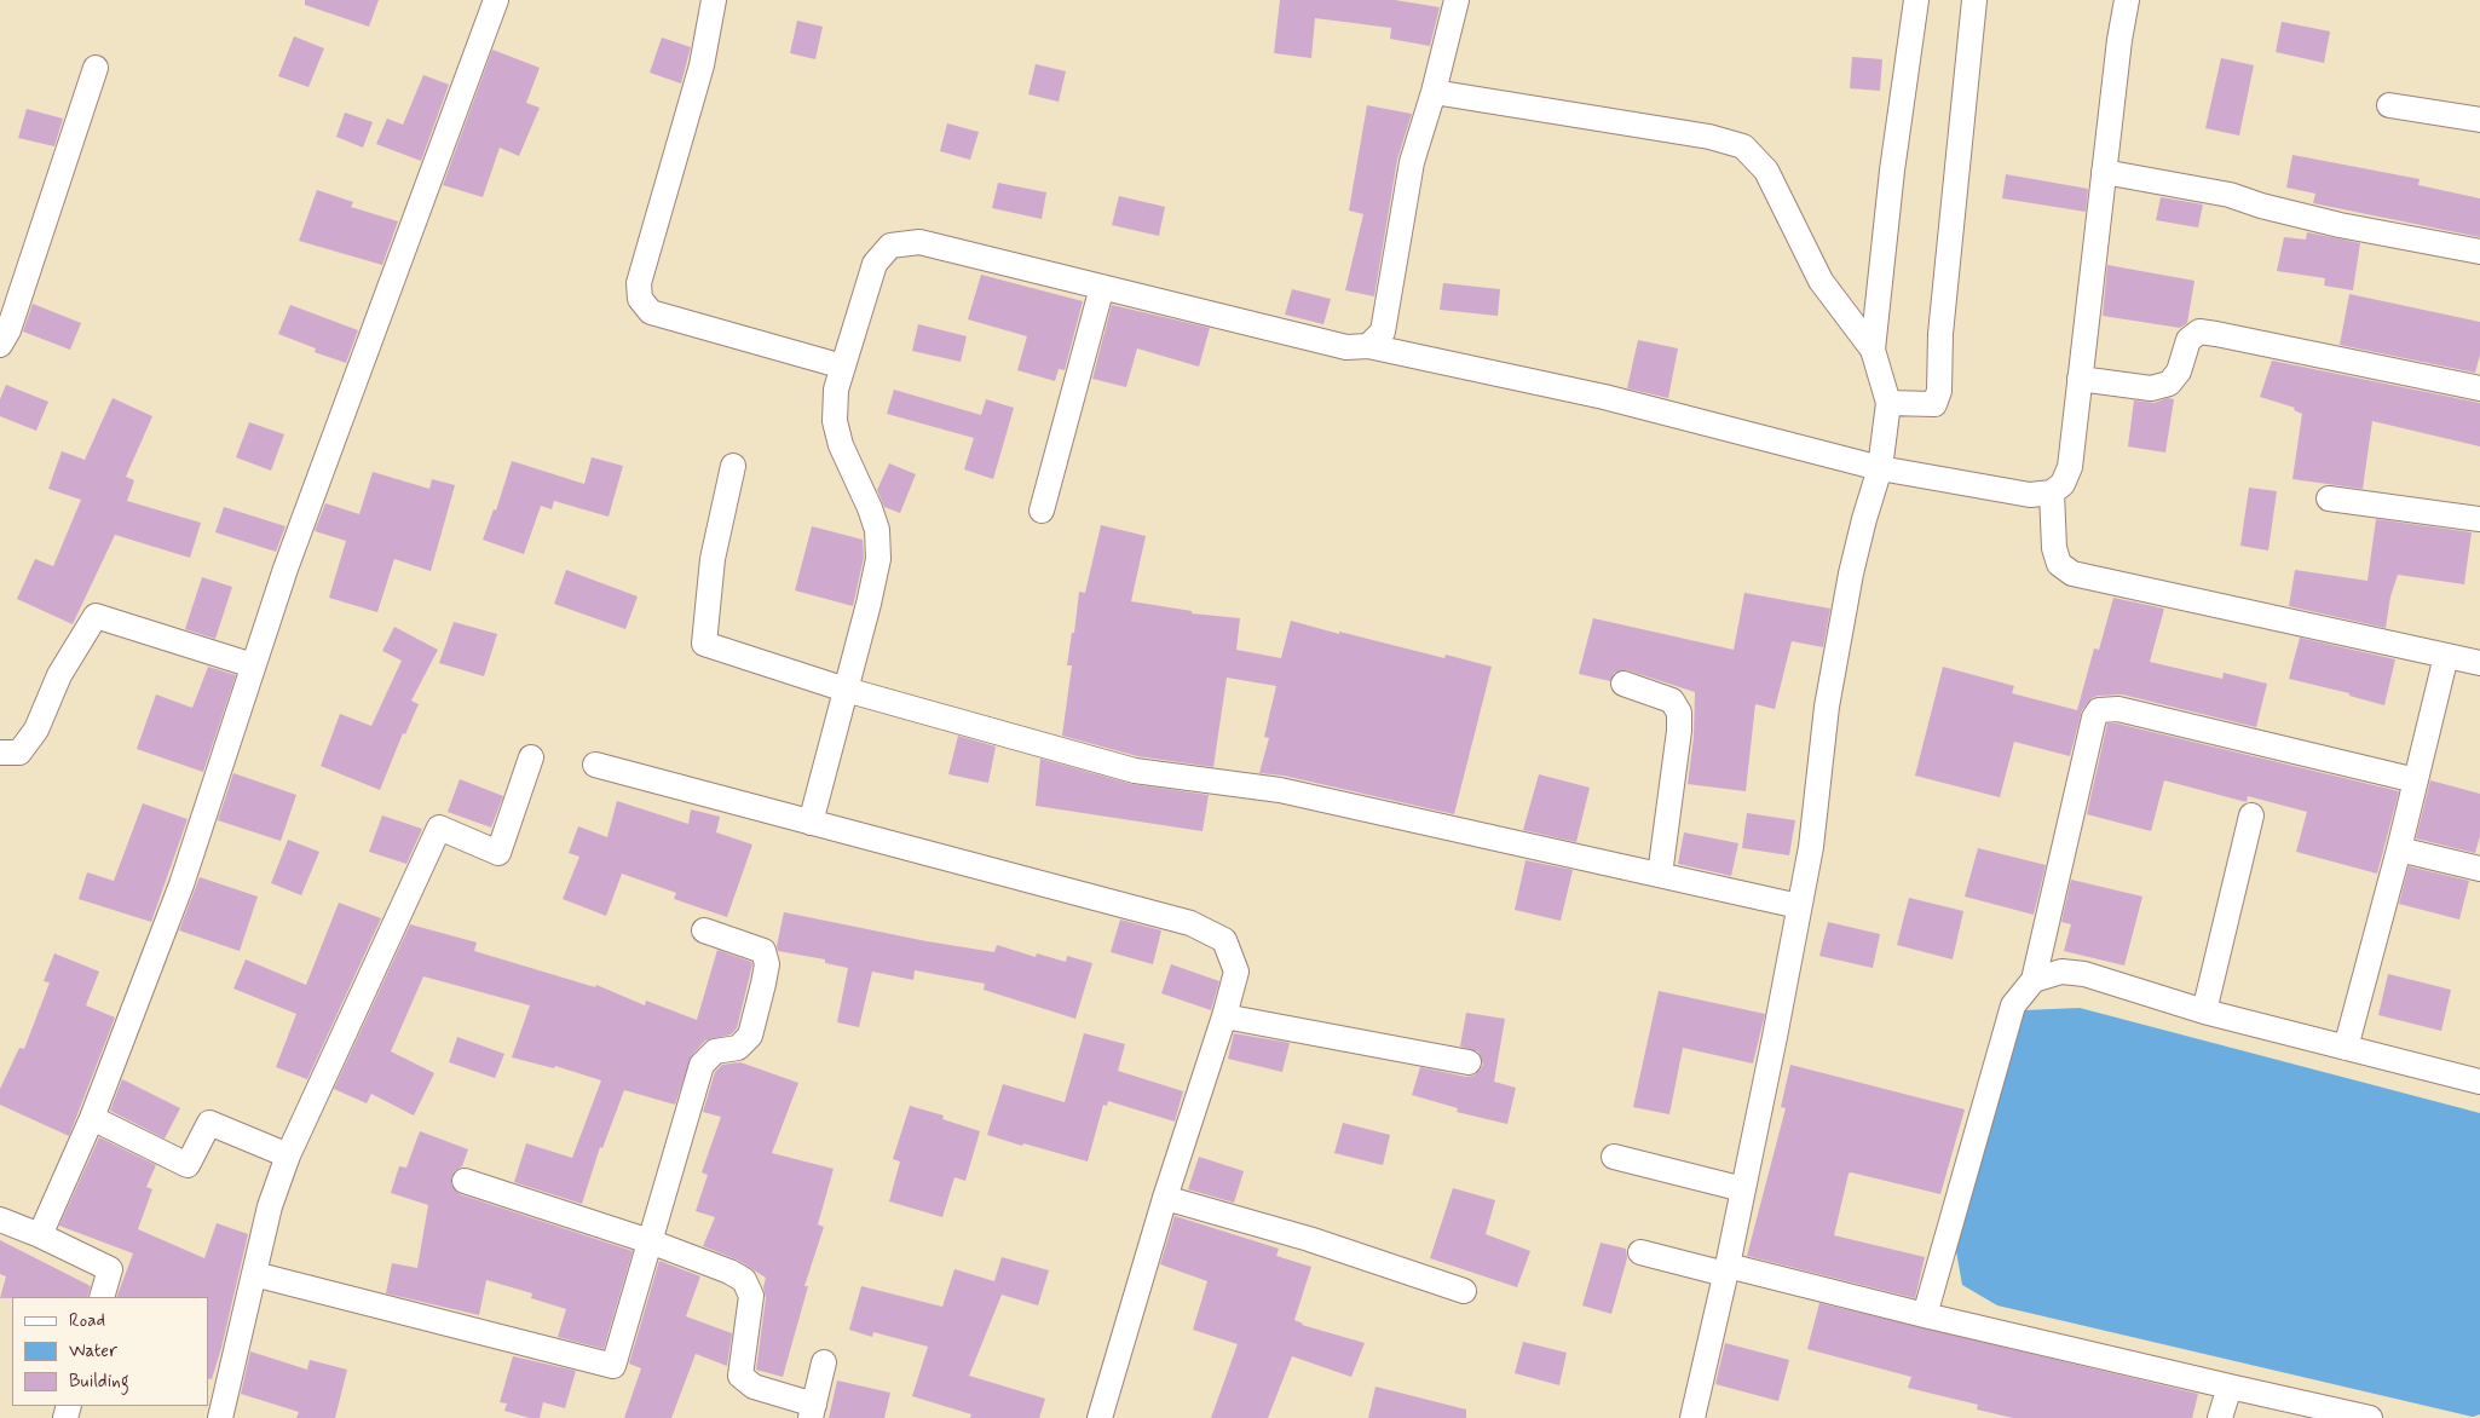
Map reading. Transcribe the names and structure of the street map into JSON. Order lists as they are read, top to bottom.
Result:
{
  "legend": ["Road", "Water", "Building"]
}
